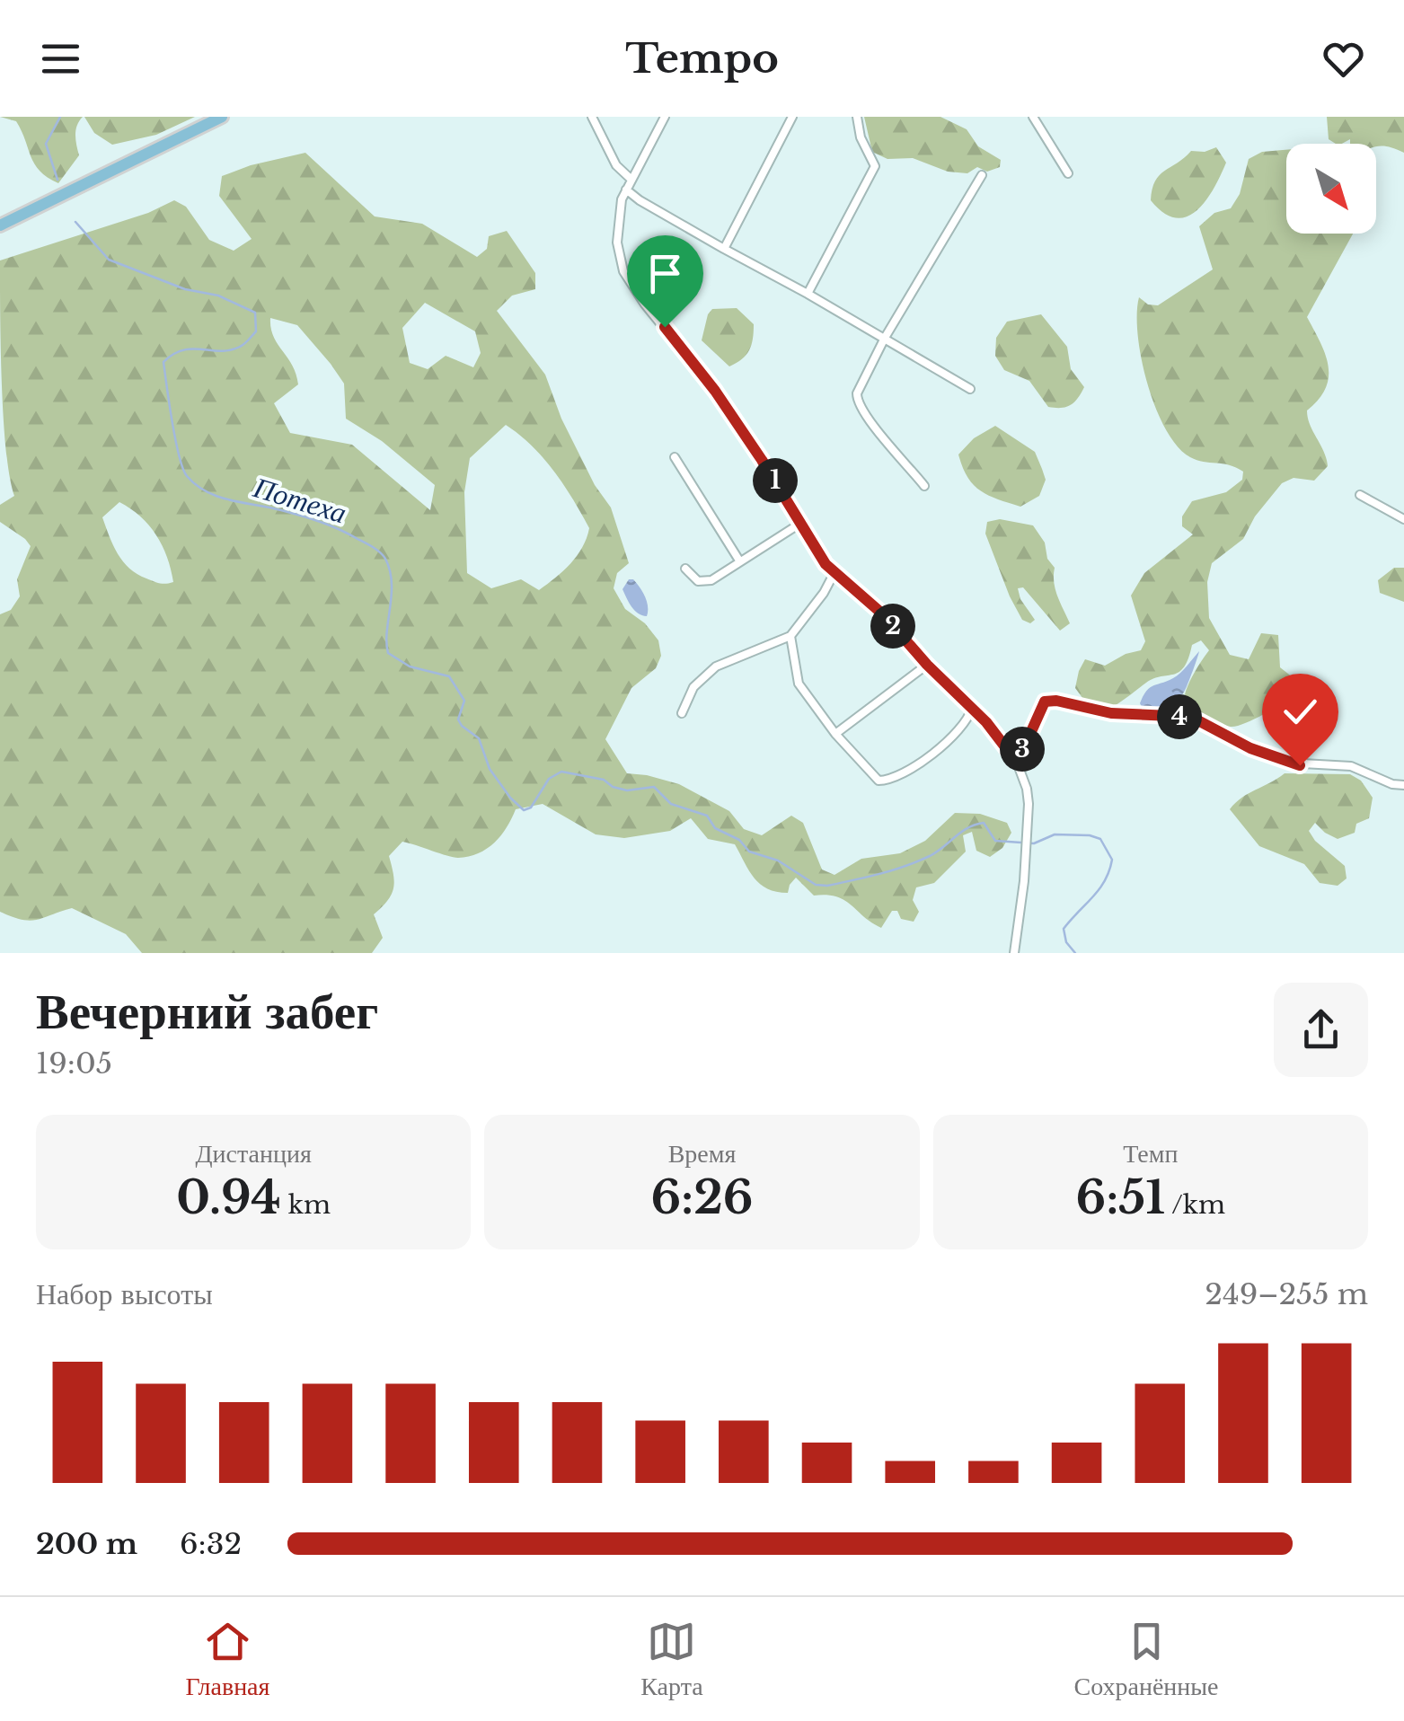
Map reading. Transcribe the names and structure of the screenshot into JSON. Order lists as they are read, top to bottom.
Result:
{
  "water": ["Потеха"],
  "north": "bottom right",
  "page": {
    "header": "Tempo",
    "pins": [
      "1",
      "2",
      "4",
      "3"
    ],
    "heading": ["Вечерний забег", "19:05"],
    "stats": [
      ["Дистанция", "0.94 km"],
      ["Время", "6:26"],
      ["Темп", "6:51 /km"]
    ],
    "chart": ["Набор высоты", "249–255 m"],
    "list": [
      {
        "name": "200 m",
        "note": "6:32"
      }
    ],
    "tabs": ["Главная", "Карта", "Сохранённые"]
  }
}
